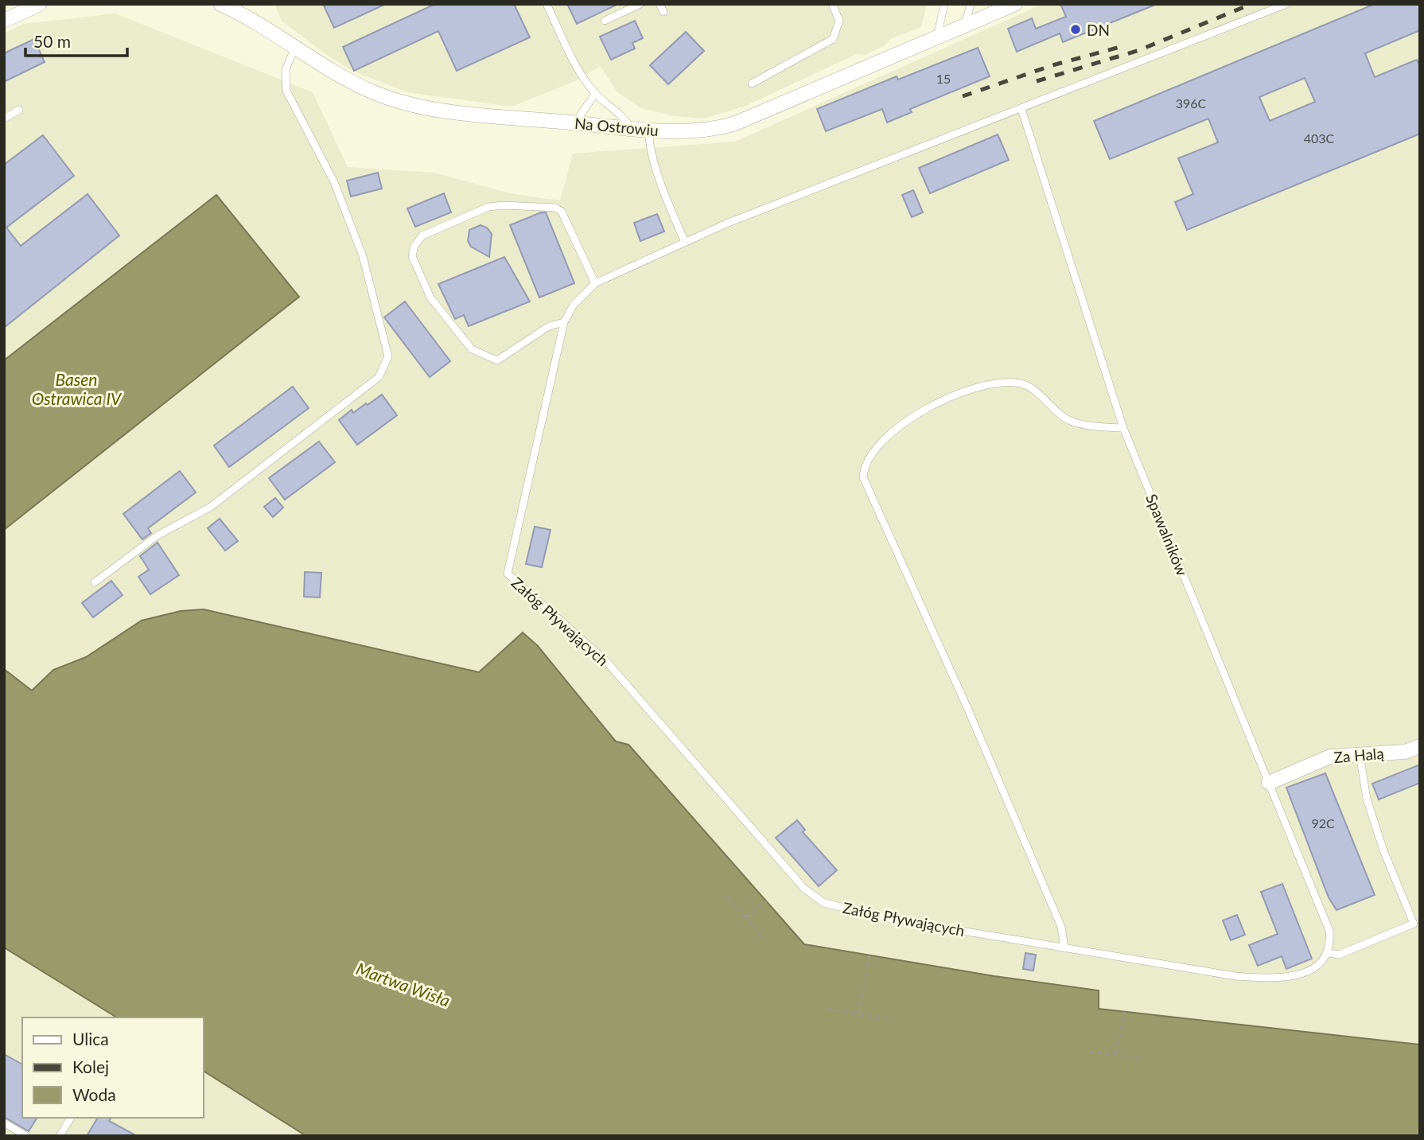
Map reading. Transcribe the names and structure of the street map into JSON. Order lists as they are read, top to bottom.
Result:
{
  "streets": {
    "street": ["Na Ostrowiu", "Za Halą"],
    "lane": ["Spawalników", "Załóg Pływających"]
  },
  "crossings": [
    ["Spawalników", "Załóg Pływających"],
    ["Spawalników", "Za Halą"]
  ],
  "water": ["Basen Ostrawica IV", "Martwa Wisła"],
  "places": ["DN"],
  "house_numbers": [
    "15",
    "396C",
    "403C",
    "92C"
  ],
  "legend": ["Ulica", "Kolej", "Woda"],
  "scale_bar": "50 m"
}
